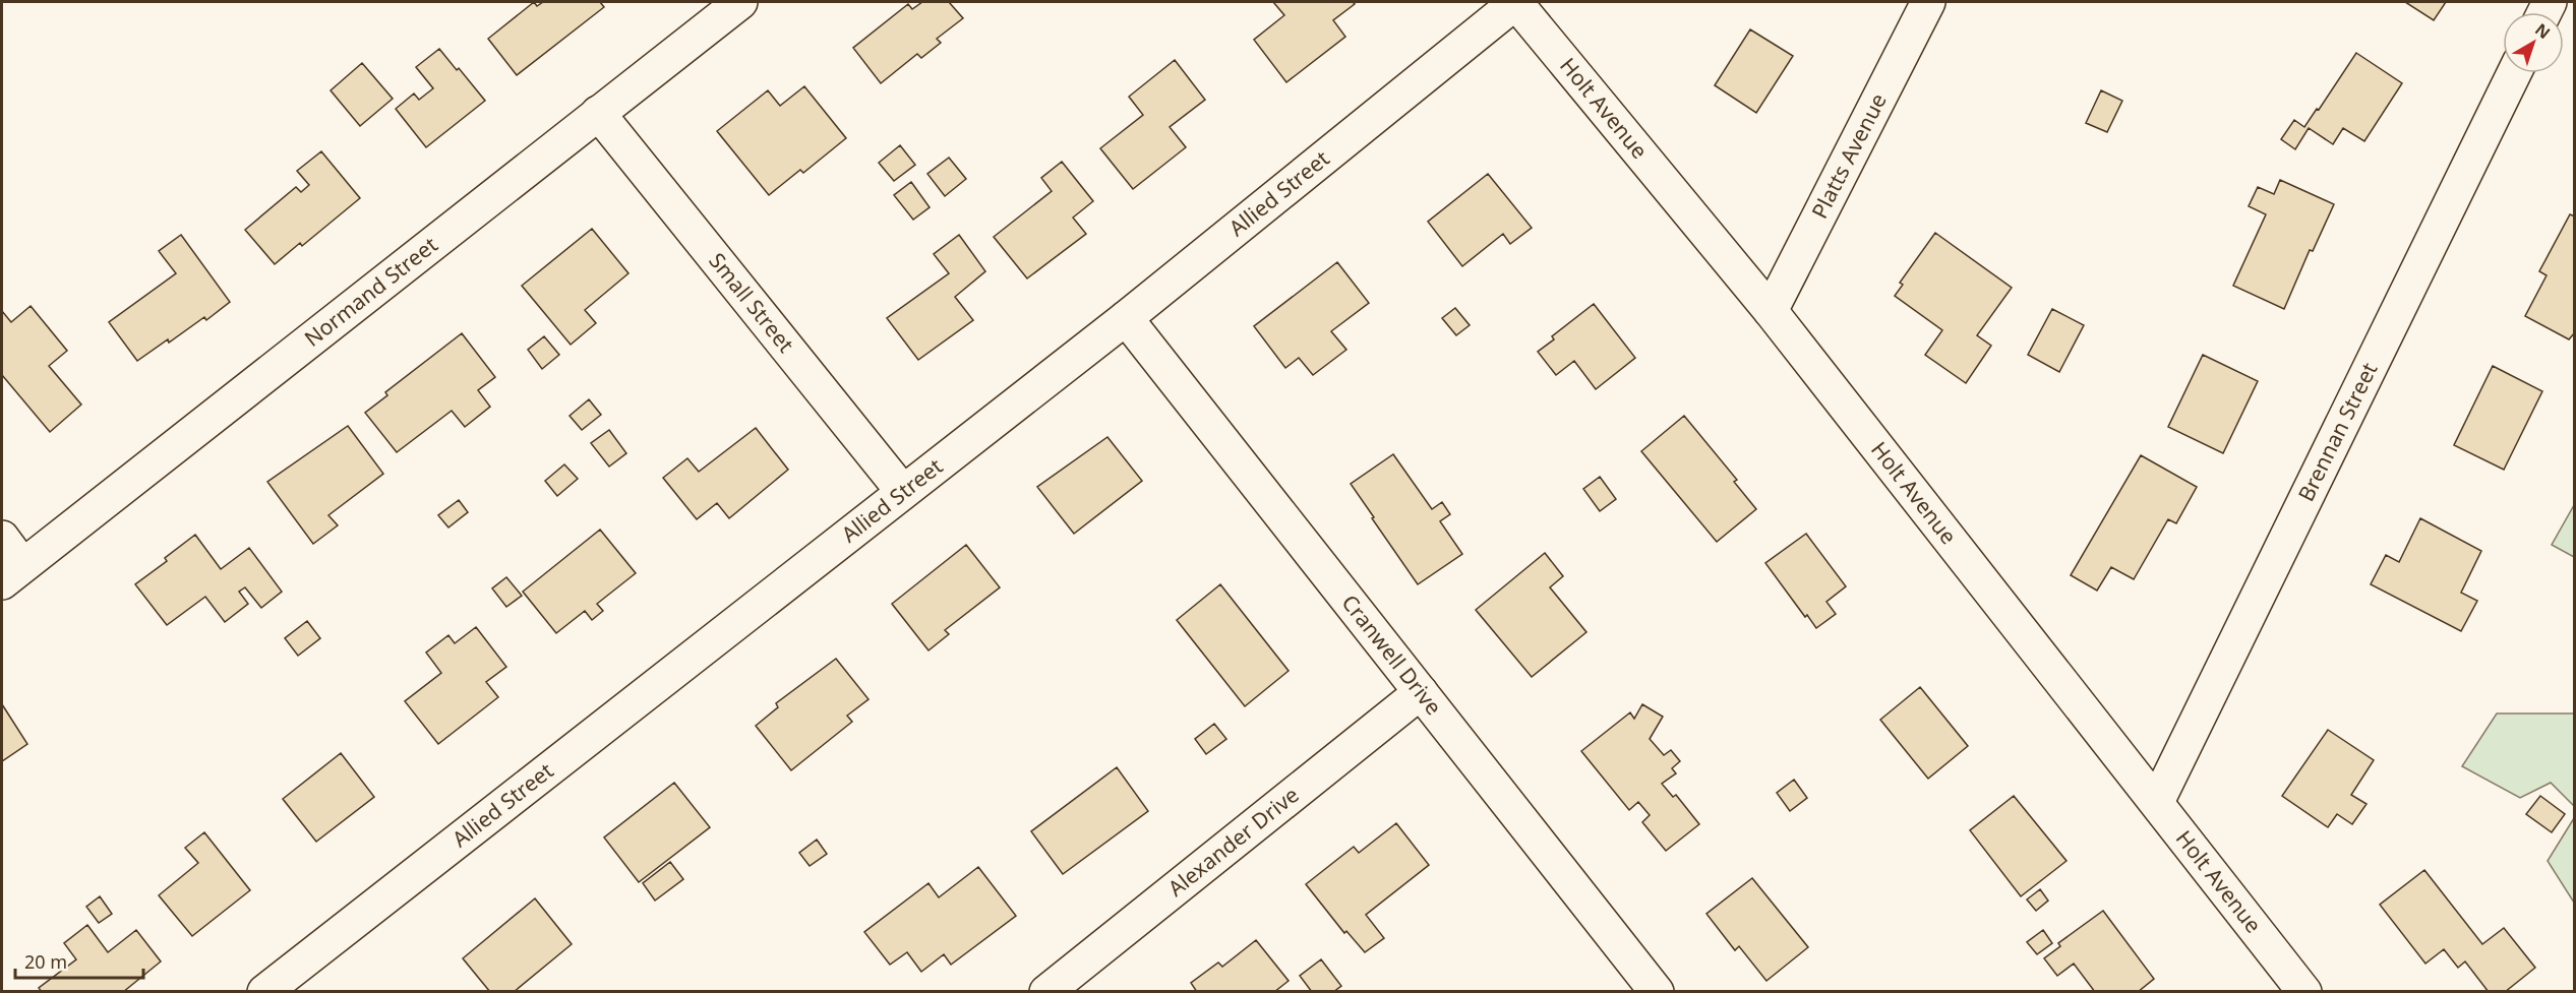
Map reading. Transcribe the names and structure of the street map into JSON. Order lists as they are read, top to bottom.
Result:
{
  "streets": {
    "street": [
      "Holt Avenue",
      "Platts Avenue",
      "Allied Street",
      "Normand Street",
      "Small Street",
      "Brennan Street",
      "Cranwell Drive",
      "Alexander Drive"
    ]
  },
  "crossings": [
    ["Holt Avenue", "Platts Avenue"],
    ["Holt Avenue", "Allied Street"],
    ["Holt Avenue", "Brennan Street"],
    ["Allied Street", "Small Street"],
    ["Allied Street", "Cranwell Drive"],
    ["Normand Street", "Small Street"],
    ["Cranwell Drive", "Alexander Drive"]
  ],
  "scale_bar": "20 m",
  "north": "top right"
}
